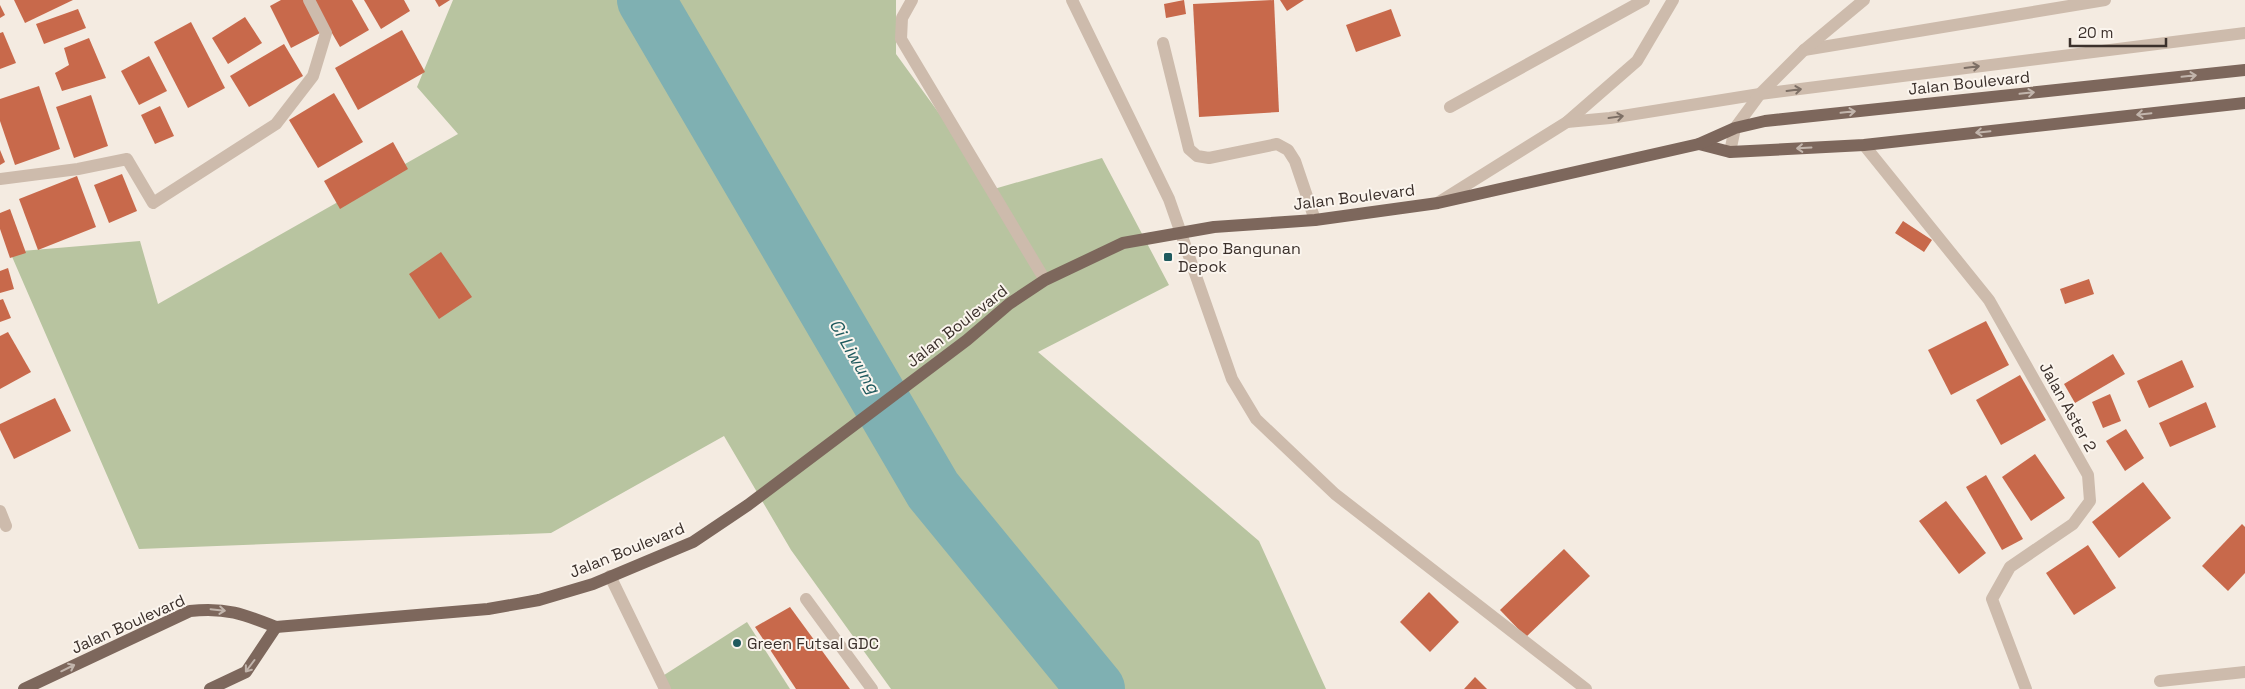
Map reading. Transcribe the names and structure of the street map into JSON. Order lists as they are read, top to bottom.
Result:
{
  "streets": {
    "main road": ["Jalan Boulevard"],
    "street": ["Jalan Aster 2"]
  },
  "crossings": [
    ["Jalan Boulevard", "Jalan Aster 2"]
  ],
  "water": ["Ci Liwung"],
  "places": {
    "transit": ["Depo Bangunan Depok"],
    "other": ["Green Futsal GDC"]
  },
  "scale_bar": "20 m"
}
